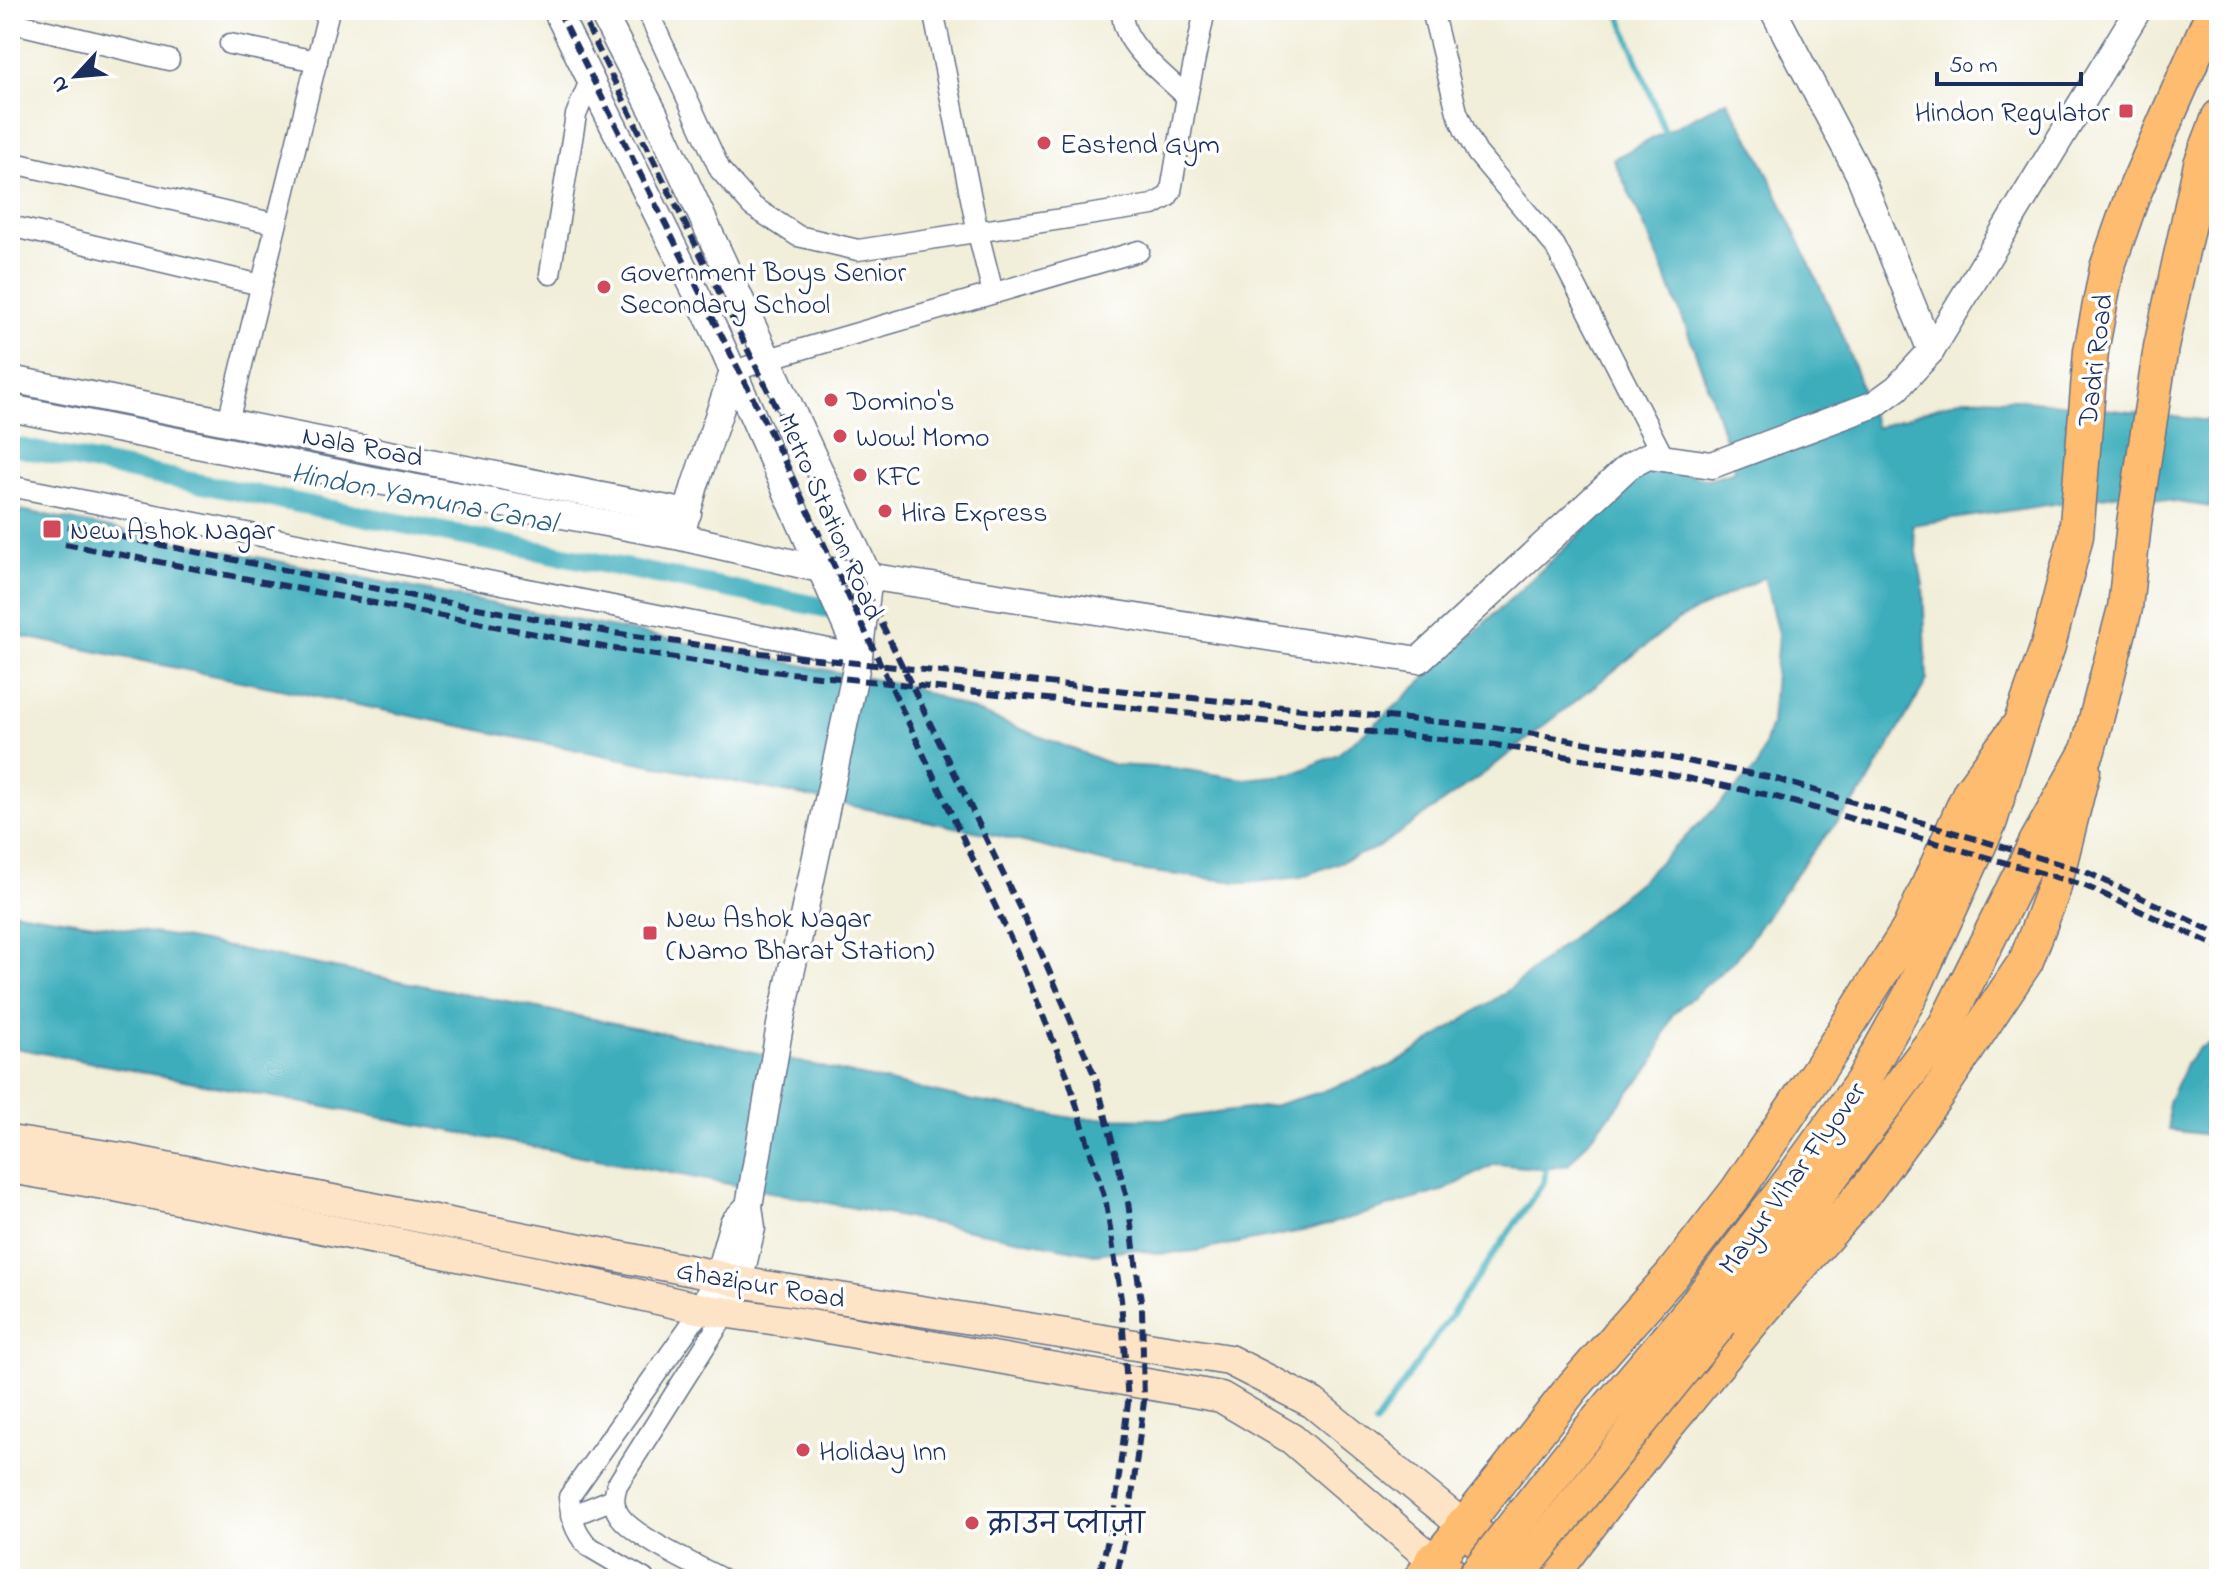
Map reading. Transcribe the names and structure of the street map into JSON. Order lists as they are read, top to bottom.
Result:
{
  "streets": {
    "main road": ["Dadri Road", "Mayur Vihar Flyover", "Ghazipur Road"],
    "street": ["Nala Road", "Metro Station Road"]
  },
  "crossings": [
    ["Dadri Road", "Mayur Vihar Flyover"]
  ],
  "water": ["Hindon Yamuna Canal"],
  "places": {
    "transit": ["Hindon Regulator", "New Ashok Nagar", "New Ashok Nagar (Namo Bharat Station)"],
    "other": [
      "Eastend Gym",
      "Government Boys Senior Secondary School",
      "Domino's",
      "Wow! Momo",
      "KFC",
      "Hira Express",
      "Holiday Inn",
      "क्राउन प्लाज़ा"
    ]
  },
  "scale_bar": "50 m",
  "north": "bottom left"
}
